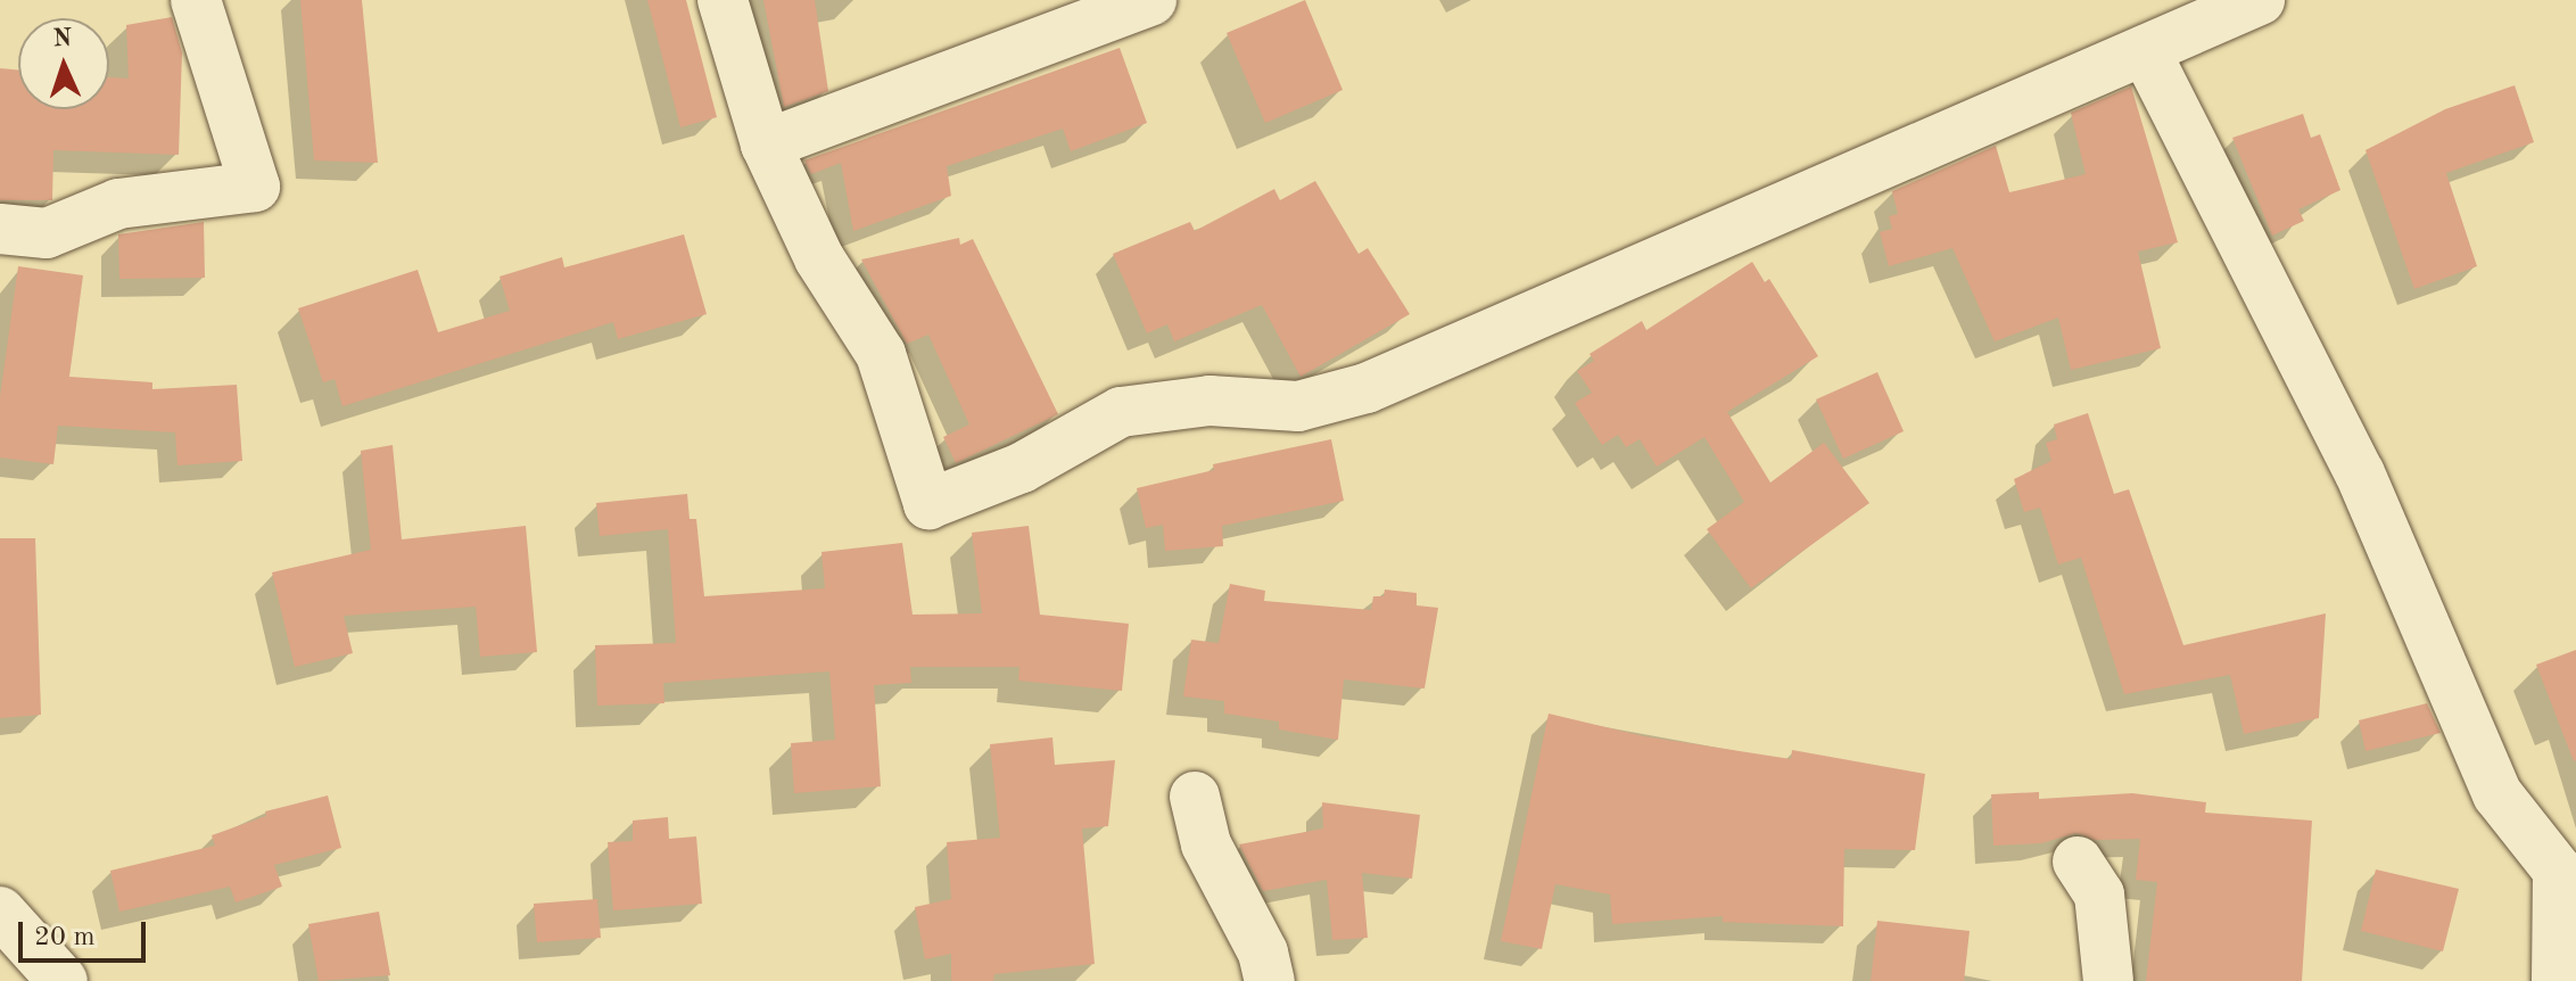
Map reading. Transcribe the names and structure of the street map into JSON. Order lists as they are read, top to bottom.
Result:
{
  "scale_bar": "20 m",
  "north": "top"
}
